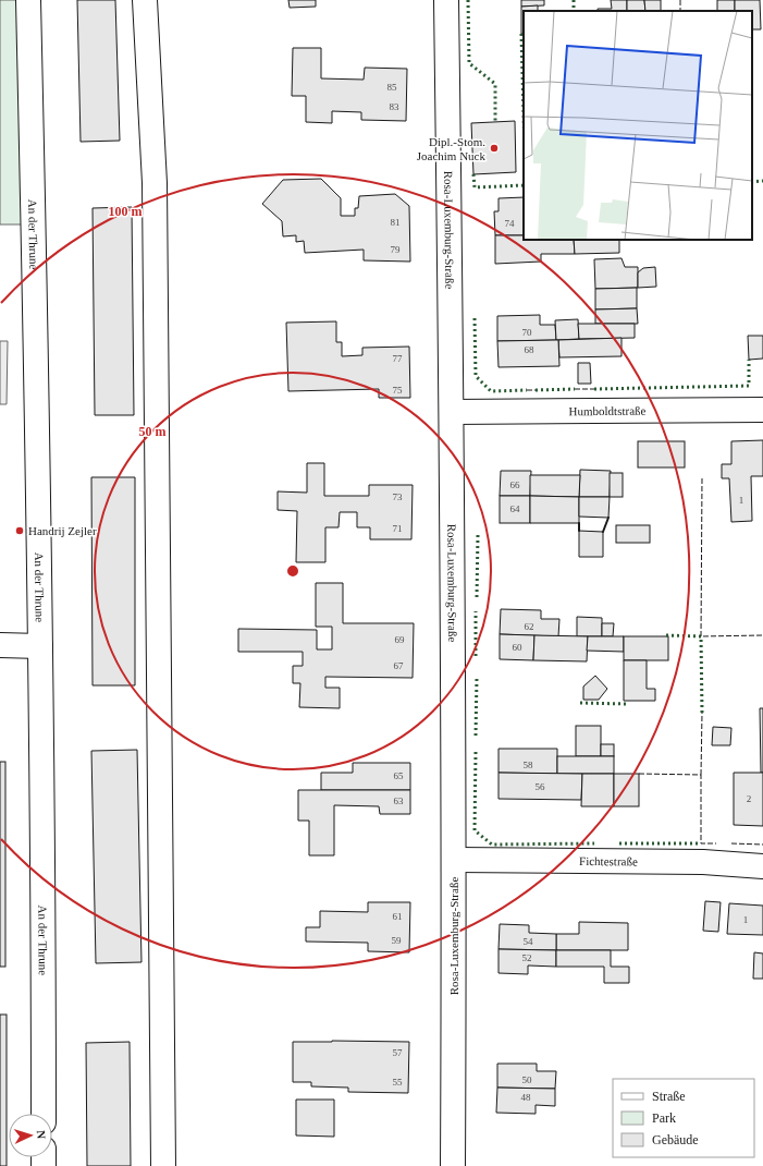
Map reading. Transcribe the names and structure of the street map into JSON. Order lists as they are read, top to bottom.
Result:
{
  "streets": {
    "street": [
      "Rosa-Luxemburg-Straße",
      "An der Thrune",
      "Humboldtstraße",
      "Fichtestraße"
    ]
  },
  "crossings": [
    ["Rosa-Luxemburg-Straße", "Humboldtstraße"],
    ["Rosa-Luxemburg-Straße", "Fichtestraße"]
  ],
  "places": ["Dipl.-Stom. Joachim Nuck", "Handrij Zejler"],
  "house_numbers": [
    "85",
    "83",
    "81",
    "74",
    "79",
    "70",
    "68",
    "77",
    "75",
    "66",
    "73",
    "1",
    "64",
    "71",
    "62",
    "69",
    "60",
    "67",
    "58",
    "65",
    "56",
    "2",
    "63",
    "61",
    "1",
    "59",
    "54",
    "52",
    "57",
    "50",
    "55",
    "48"
  ],
  "legend": ["Straße", "Park", "Gebäude"],
  "north": "right",
  "rings": ["100 m", "50 m"]
}
